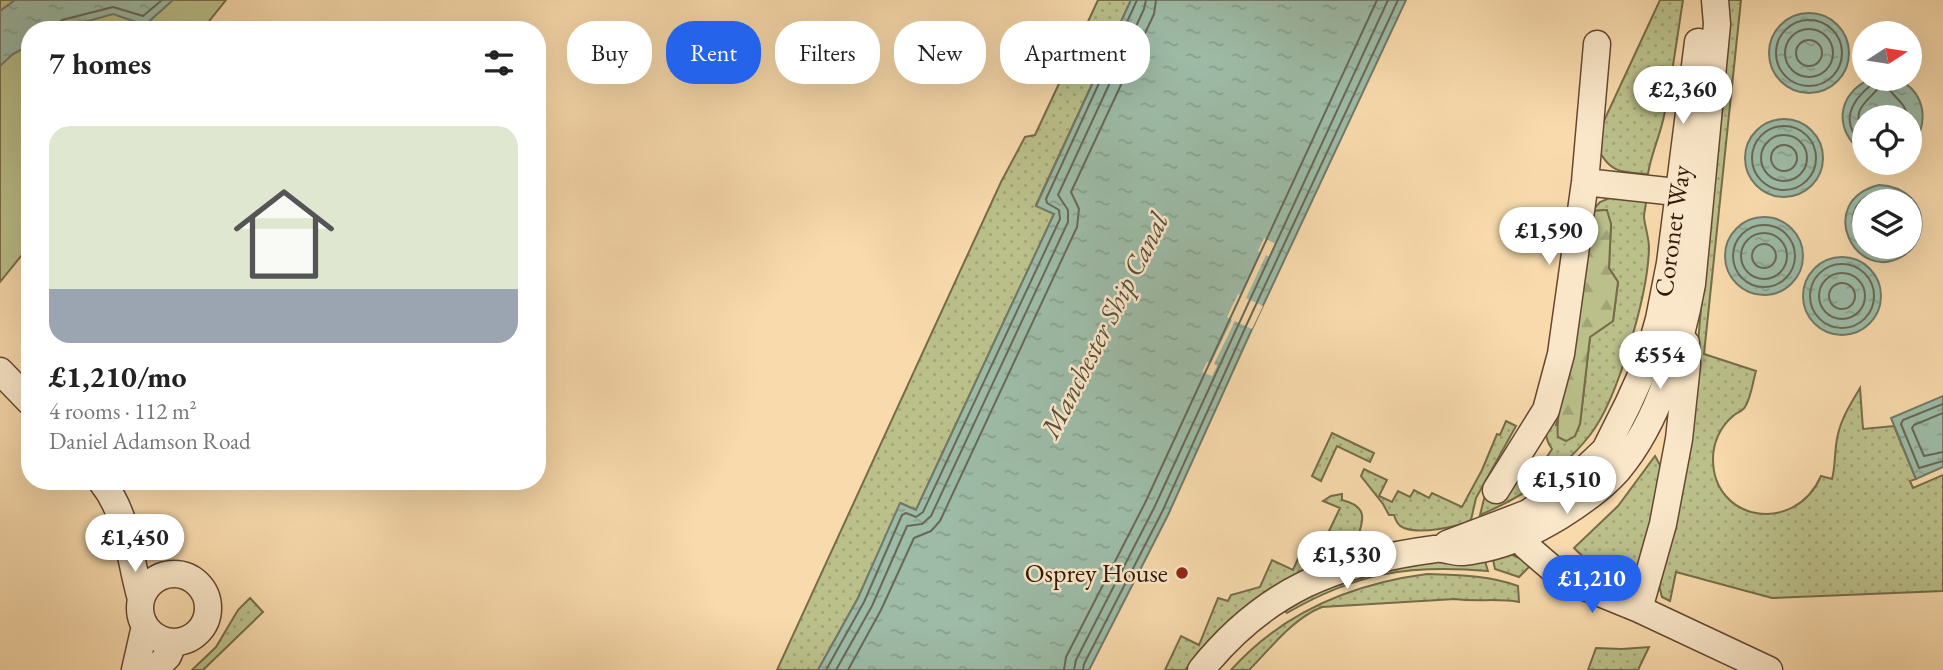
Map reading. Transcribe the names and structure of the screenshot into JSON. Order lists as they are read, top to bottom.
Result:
{
  "streets": {
    "street": ["Coronet Way"]
  },
  "water": ["Manchester Ship Canal"],
  "places": ["Osprey House"],
  "north": "right",
  "page": {
    "chip": [
      "Buy",
      "Rent",
      "Filters",
      "New",
      "Apartment"
    ],
    "heading": "7 homes",
    "price": [
      "£2,360",
      "£1,590",
      "£554",
      "£1,510",
      "£1,450",
      "£1,530",
      "£1,210"
    ],
    "list": [
      {
        "name": "£1,210/mo",
        "note": "4 rooms · 112 m² · Daniel Adamson Road"
      }
    ]
  }
}
